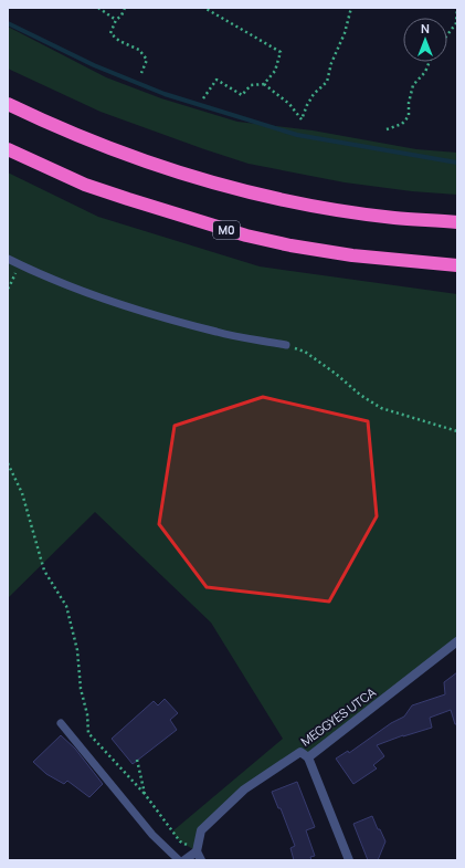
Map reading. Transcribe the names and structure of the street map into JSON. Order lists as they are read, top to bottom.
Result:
{
  "streets": {
    "highway": ["M0"],
    "street": ["MEGGYES UTCA"]
  },
  "north": "top"
}
